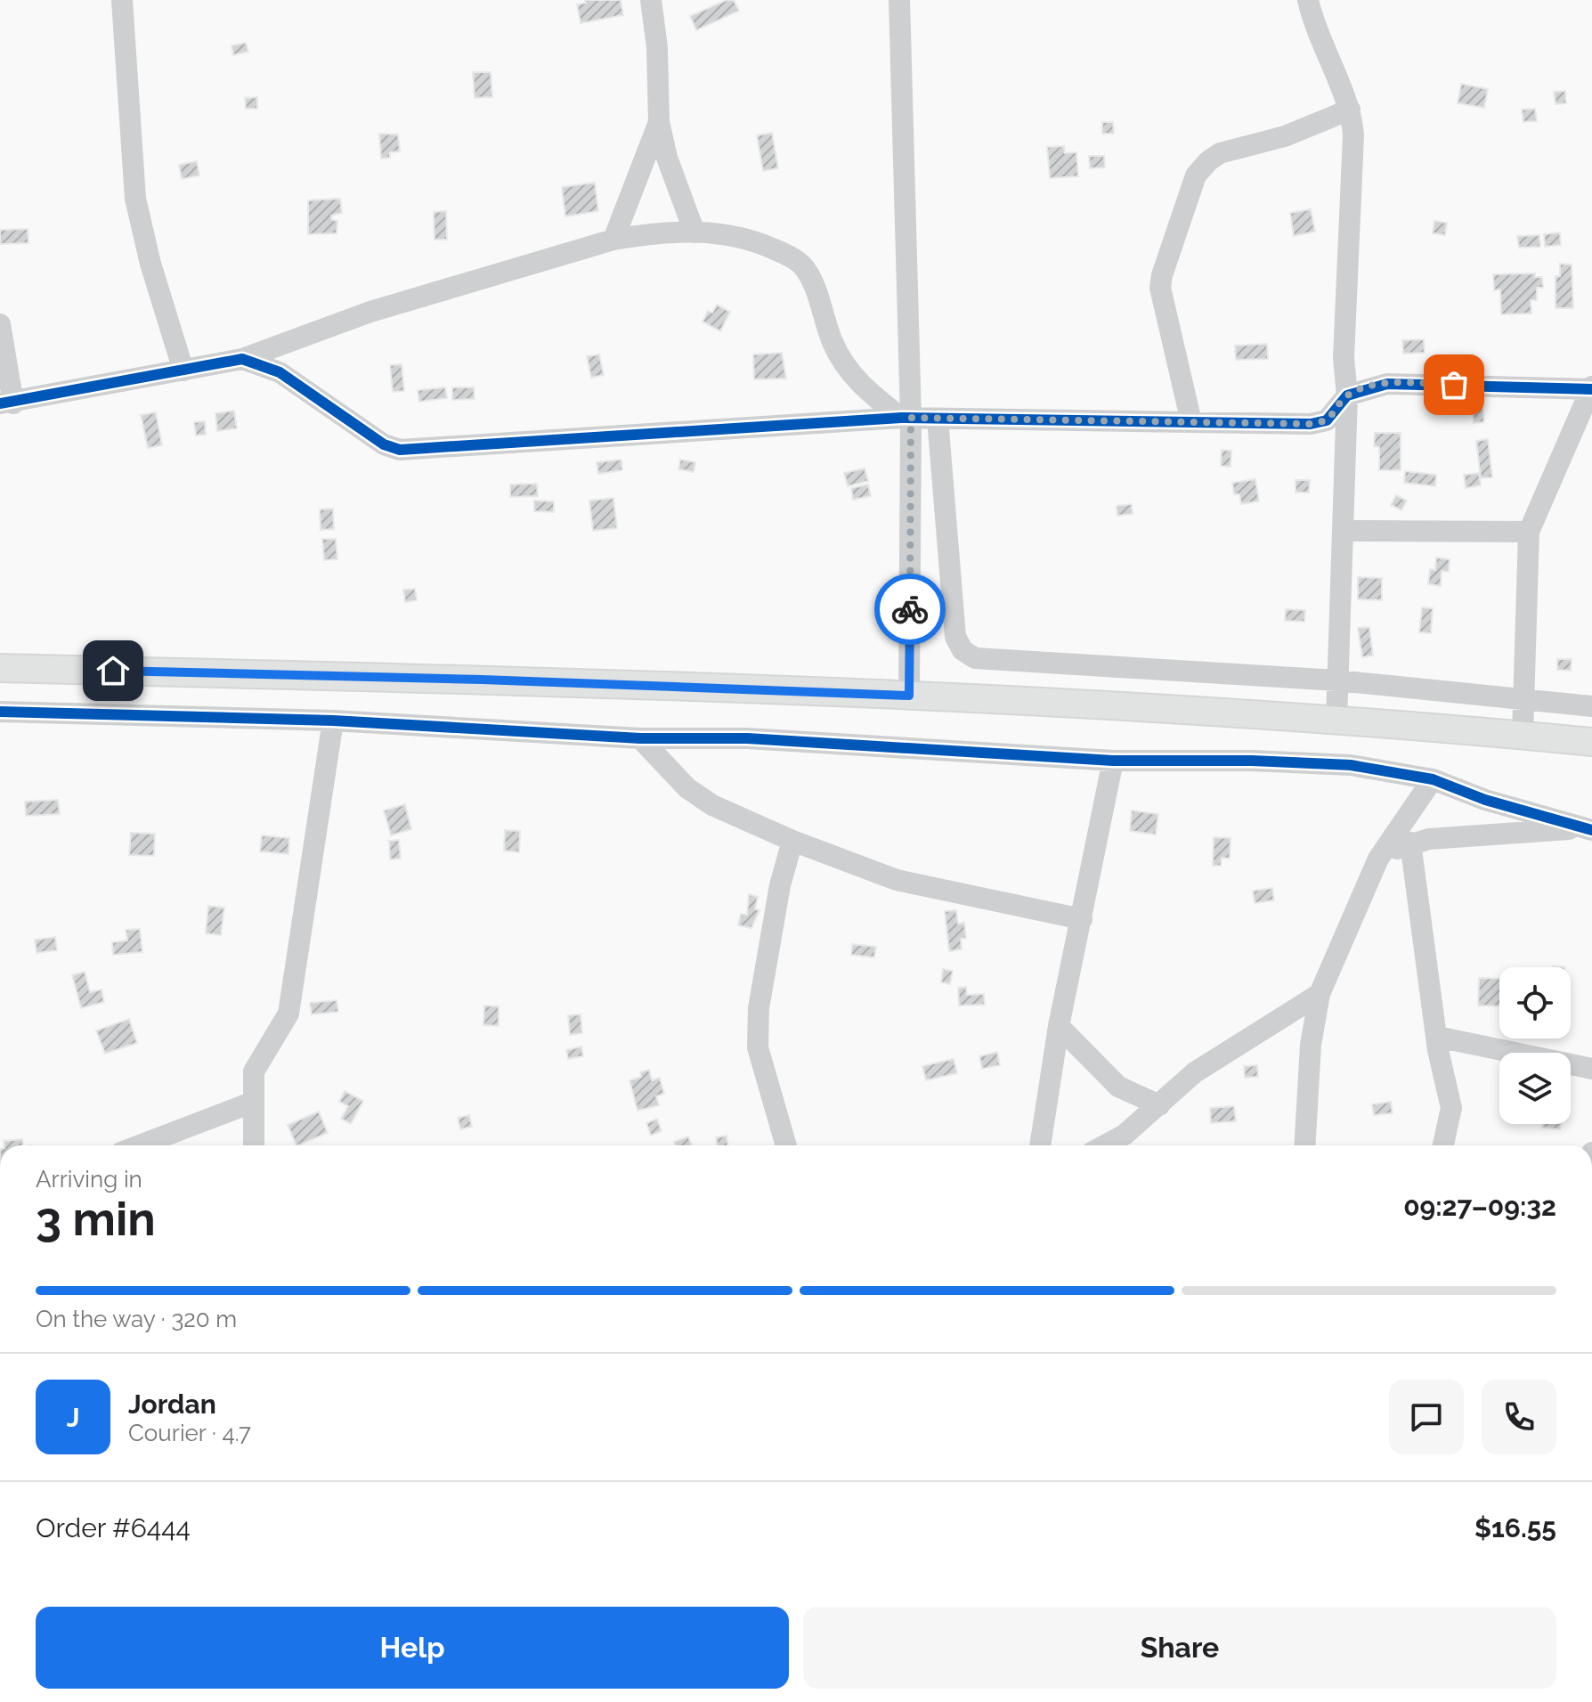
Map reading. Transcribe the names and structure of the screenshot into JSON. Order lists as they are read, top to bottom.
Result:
{
  "page": {
    "heading": ["3 min", "Arriving in", "09:27–09:32"],
    "panel": [
      "Jordan",
      "Courier · 4.7",
      "Order #6444",
      "$16.55"
    ],
    "bar": "On the way · 320 m",
    "round": "J",
    "buttons": ["Help", "Share"]
  }
}
